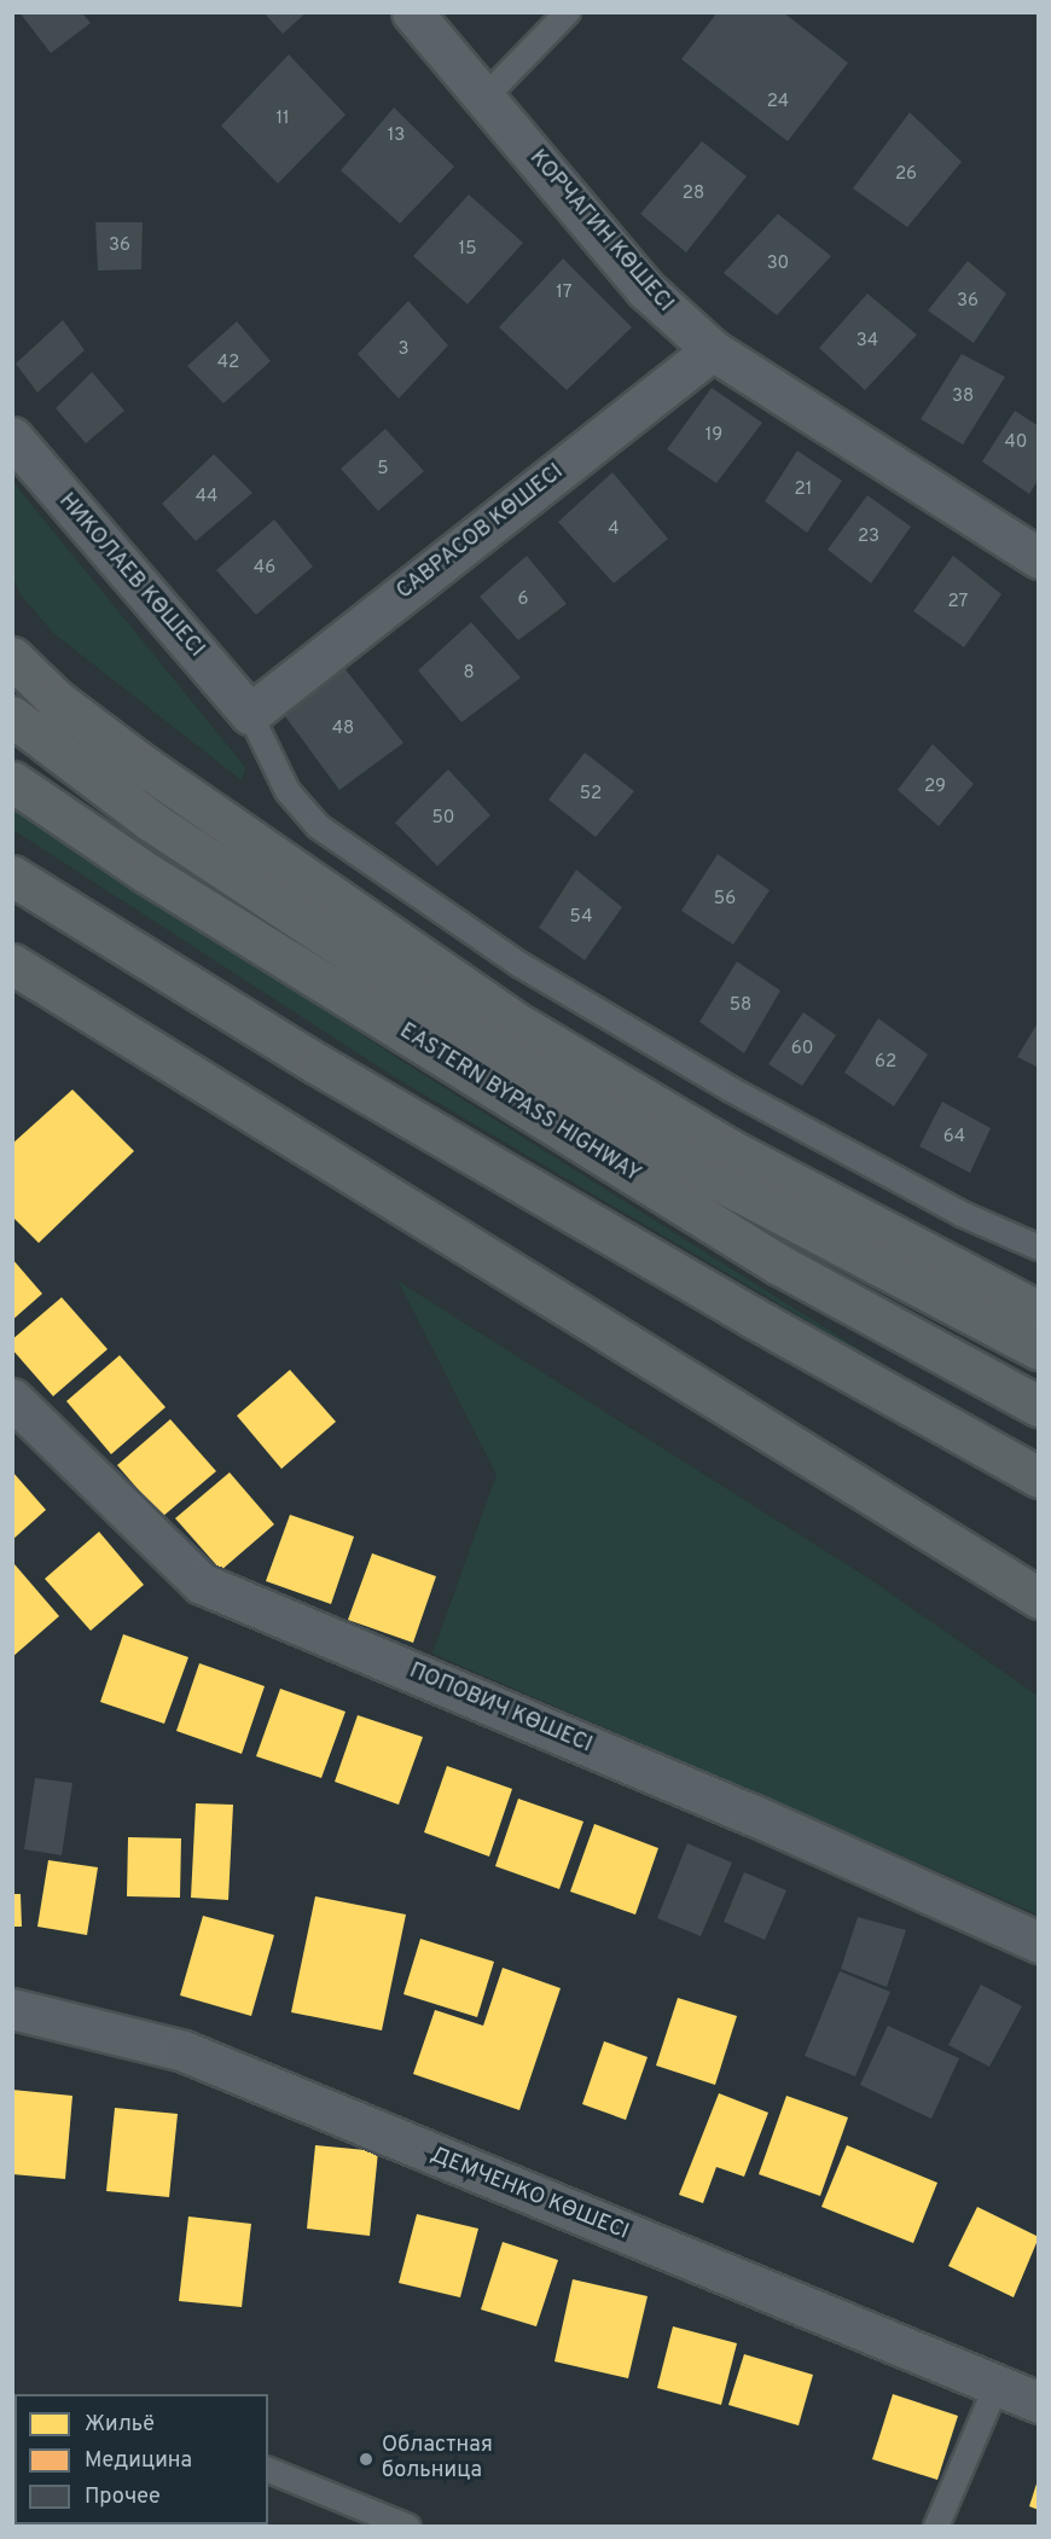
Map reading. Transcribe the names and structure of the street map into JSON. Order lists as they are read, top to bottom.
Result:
{
  "streets": {
    "main road": ["EASTERN BYPASS HIGHWAY"],
    "street": [
      "КОРЧАГИН КӨШЕСІ",
      "САВРАСОВ КӨШЕСІ",
      "НИКОЛАЕВ КӨШЕСІ",
      "ПОПОВИЧ КӨШЕСІ",
      "ДЕМЧЕНКО КӨШЕСІ"
    ]
  },
  "crossings": [
    ["КОРЧАГИН КӨШЕСІ", "САВРАСОВ КӨШЕСІ"],
    ["САВРАСОВ КӨШЕСІ", "НИКОЛАЕВ КӨШЕСІ"]
  ],
  "places": ["Областная больница"],
  "house_numbers": [
    "24",
    "11",
    "13",
    "26",
    "28",
    "36",
    "15",
    "30",
    "17",
    "36",
    "34",
    "3",
    "42",
    "38",
    "19",
    "40",
    "5",
    "21",
    "44",
    "4",
    "23",
    "46",
    "6",
    "27",
    "8",
    "48",
    "29",
    "52",
    "50",
    "56",
    "54",
    "58",
    "60",
    "62",
    "64"
  ],
  "legend": ["Жильё", "Медицина", "Прочее"]
}
